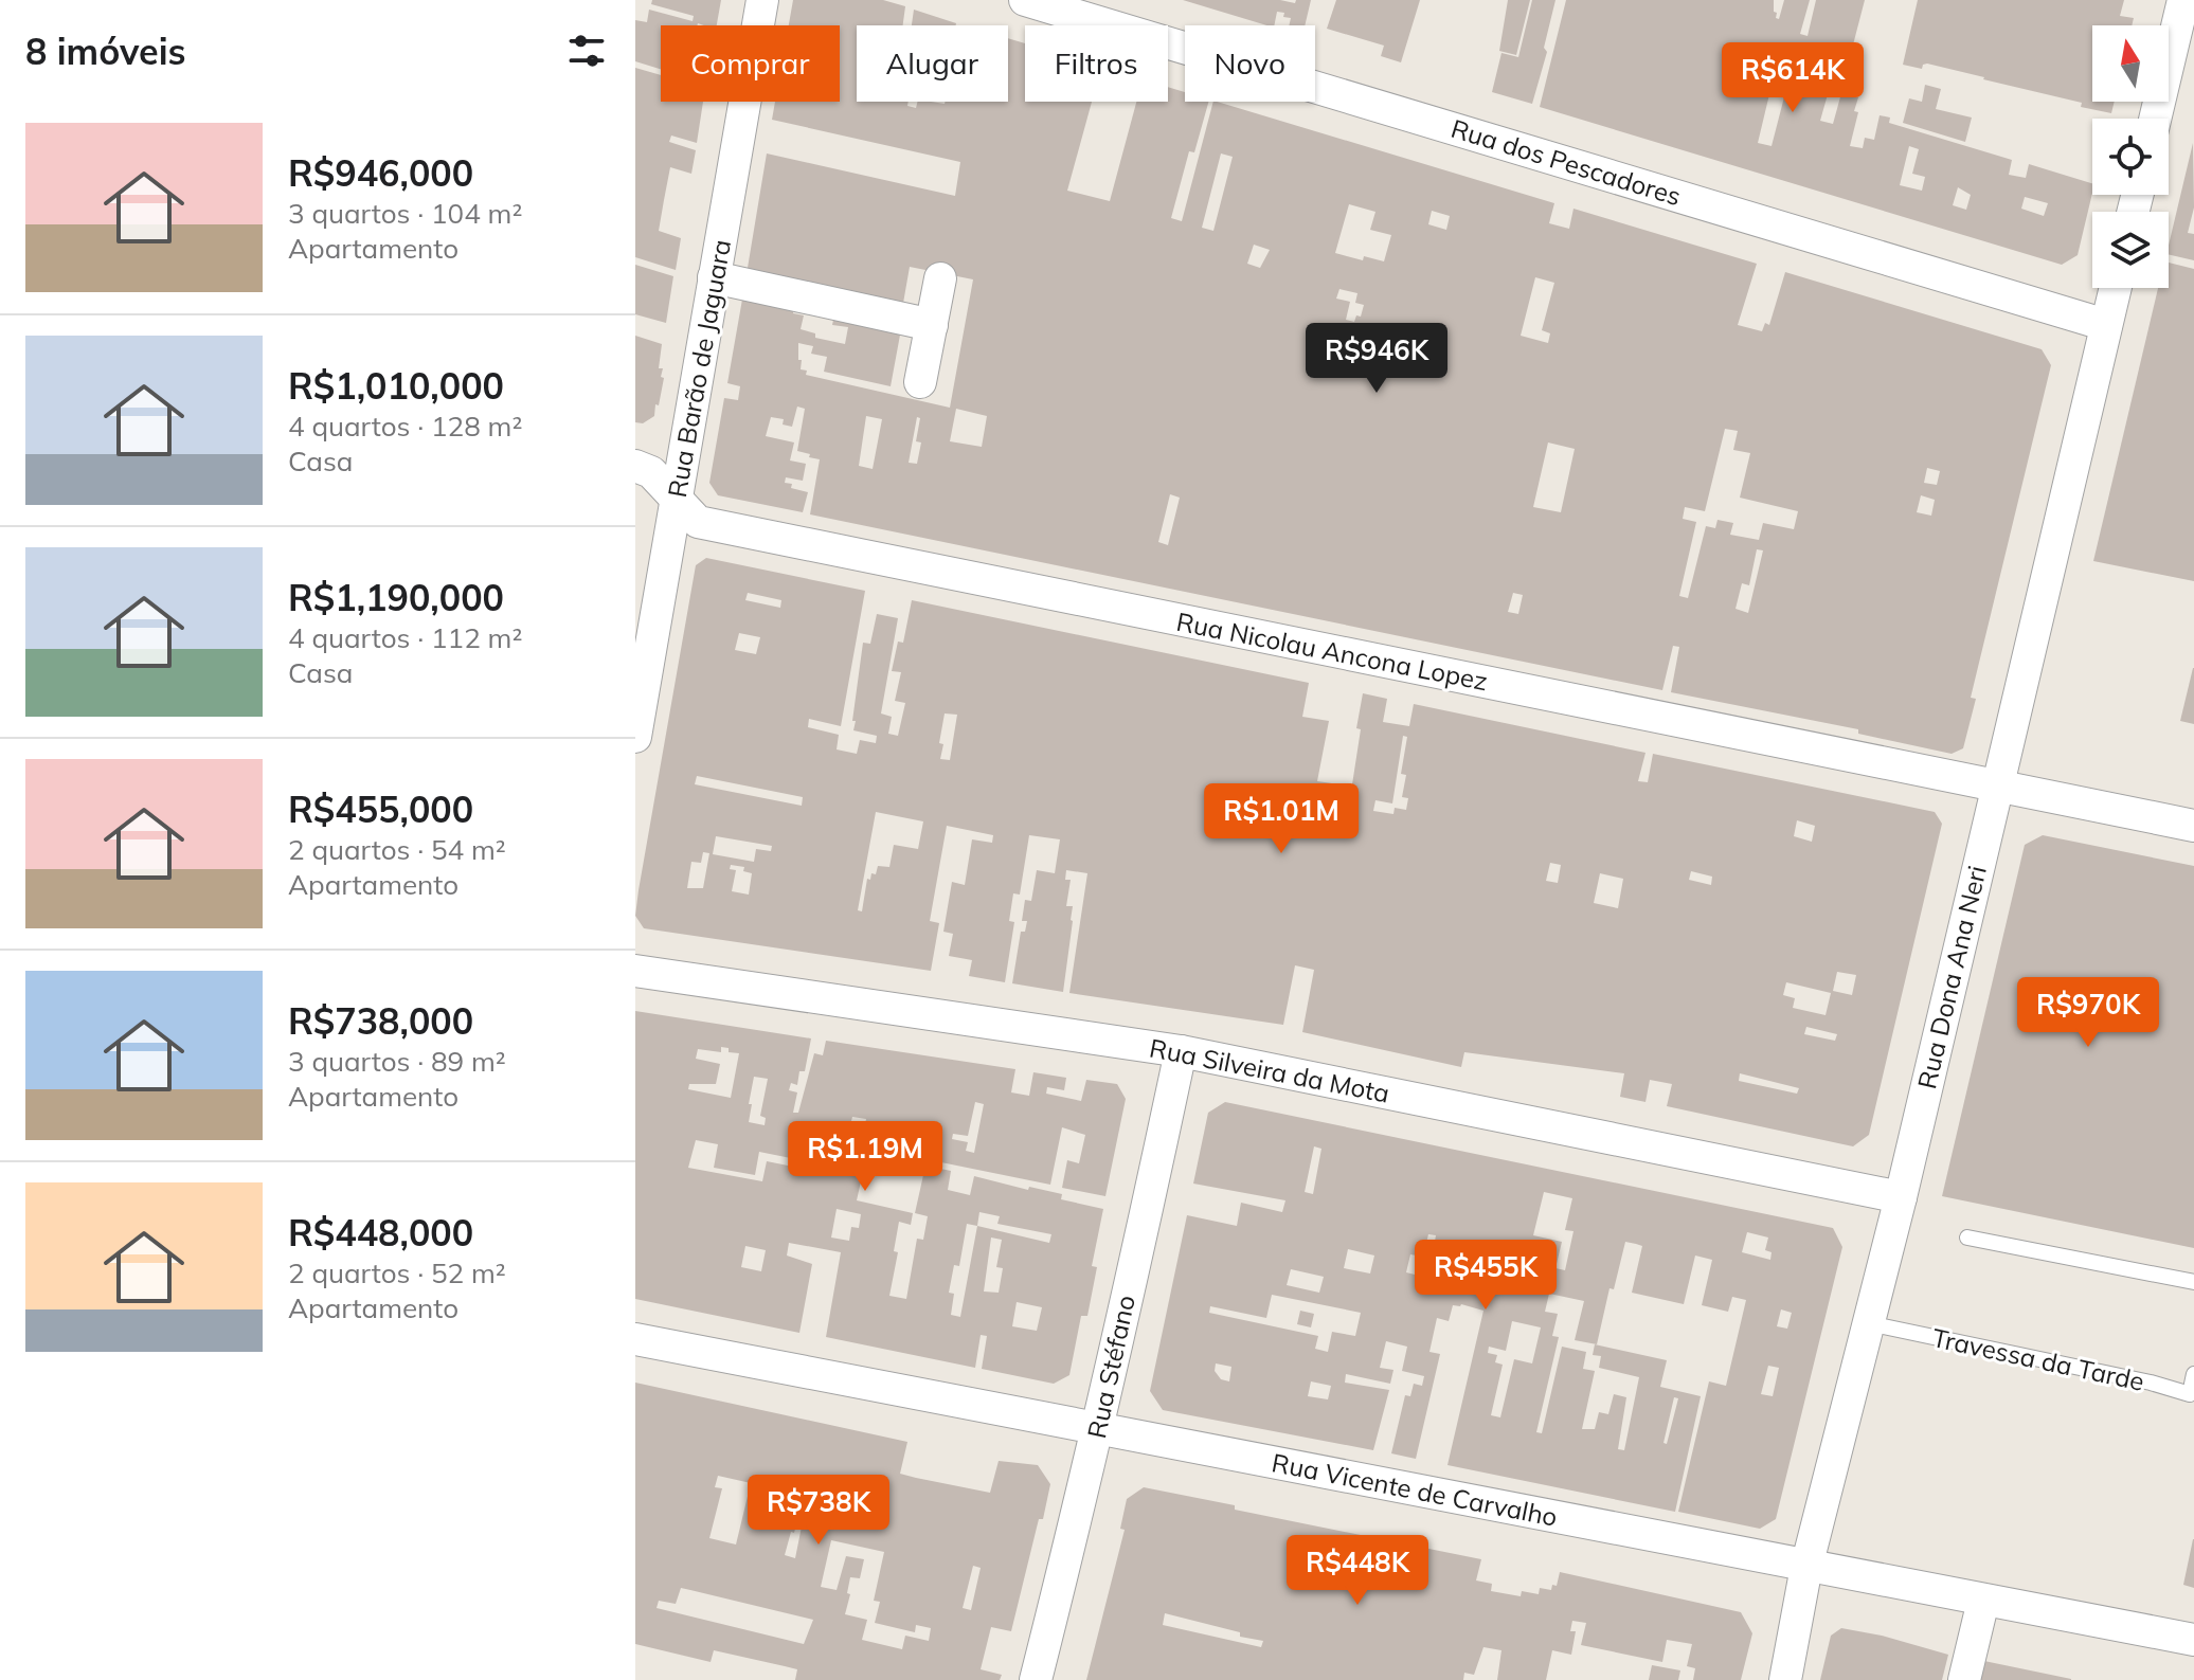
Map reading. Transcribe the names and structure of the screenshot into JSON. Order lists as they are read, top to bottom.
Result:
{
  "streets": {
    "street": [
      "Rua dos Pescadores",
      "Rua Barão de Jaguara",
      "Rua Nicolau Ancona Lopez",
      "Rua Dona Ana Neri",
      "Rua Silveira da Mota",
      "Rua Stéfano",
      "Rua Vicente de Carvalho"
    ],
    "lane": ["Travessa da Tarde"]
  },
  "crossings": [
    ["Rua dos Pescadores", "Rua Dona Ana Neri"],
    ["Rua Barão de Jaguara", "Rua Nicolau Ancona Lopez"],
    ["Rua Nicolau Ancona Lopez", "Rua Dona Ana Neri"],
    ["Rua Dona Ana Neri", "Rua Silveira da Mota"],
    ["Rua Dona Ana Neri", "Travessa da Tarde"],
    ["Rua Dona Ana Neri", "Rua Vicente de Carvalho"],
    ["Rua Silveira da Mota", "Rua Stéfano"],
    ["Rua Stéfano", "Rua Vicente de Carvalho"]
  ],
  "north": "top",
  "page": {
    "heading": "8 imóveis",
    "chip": [
      "Comprar",
      "Alugar",
      "Filtros",
      "Novo"
    ],
    "price": [
      "R$614K",
      "R$946K",
      "R$1.01M",
      "R$970K",
      "R$1.19M",
      "R$455K",
      "R$738K",
      "R$448K"
    ],
    "list": [
      {
        "name": "R$946,000",
        "note": "3 quartos · 104 m² · Apartamento"
      },
      {
        "name": "R$1,010,000",
        "note": "4 quartos · 128 m² · Casa"
      },
      {
        "name": "R$1,190,000",
        "note": "4 quartos · 112 m² · Casa"
      },
      {
        "name": "R$455,000",
        "note": "2 quartos · 54 m² · Apartamento"
      },
      {
        "name": "R$738,000",
        "note": "3 quartos · 89 m² · Apartamento"
      },
      {
        "name": "R$448,000",
        "note": "2 quartos · 52 m² · Apartamento"
      }
    ]
  }
}
